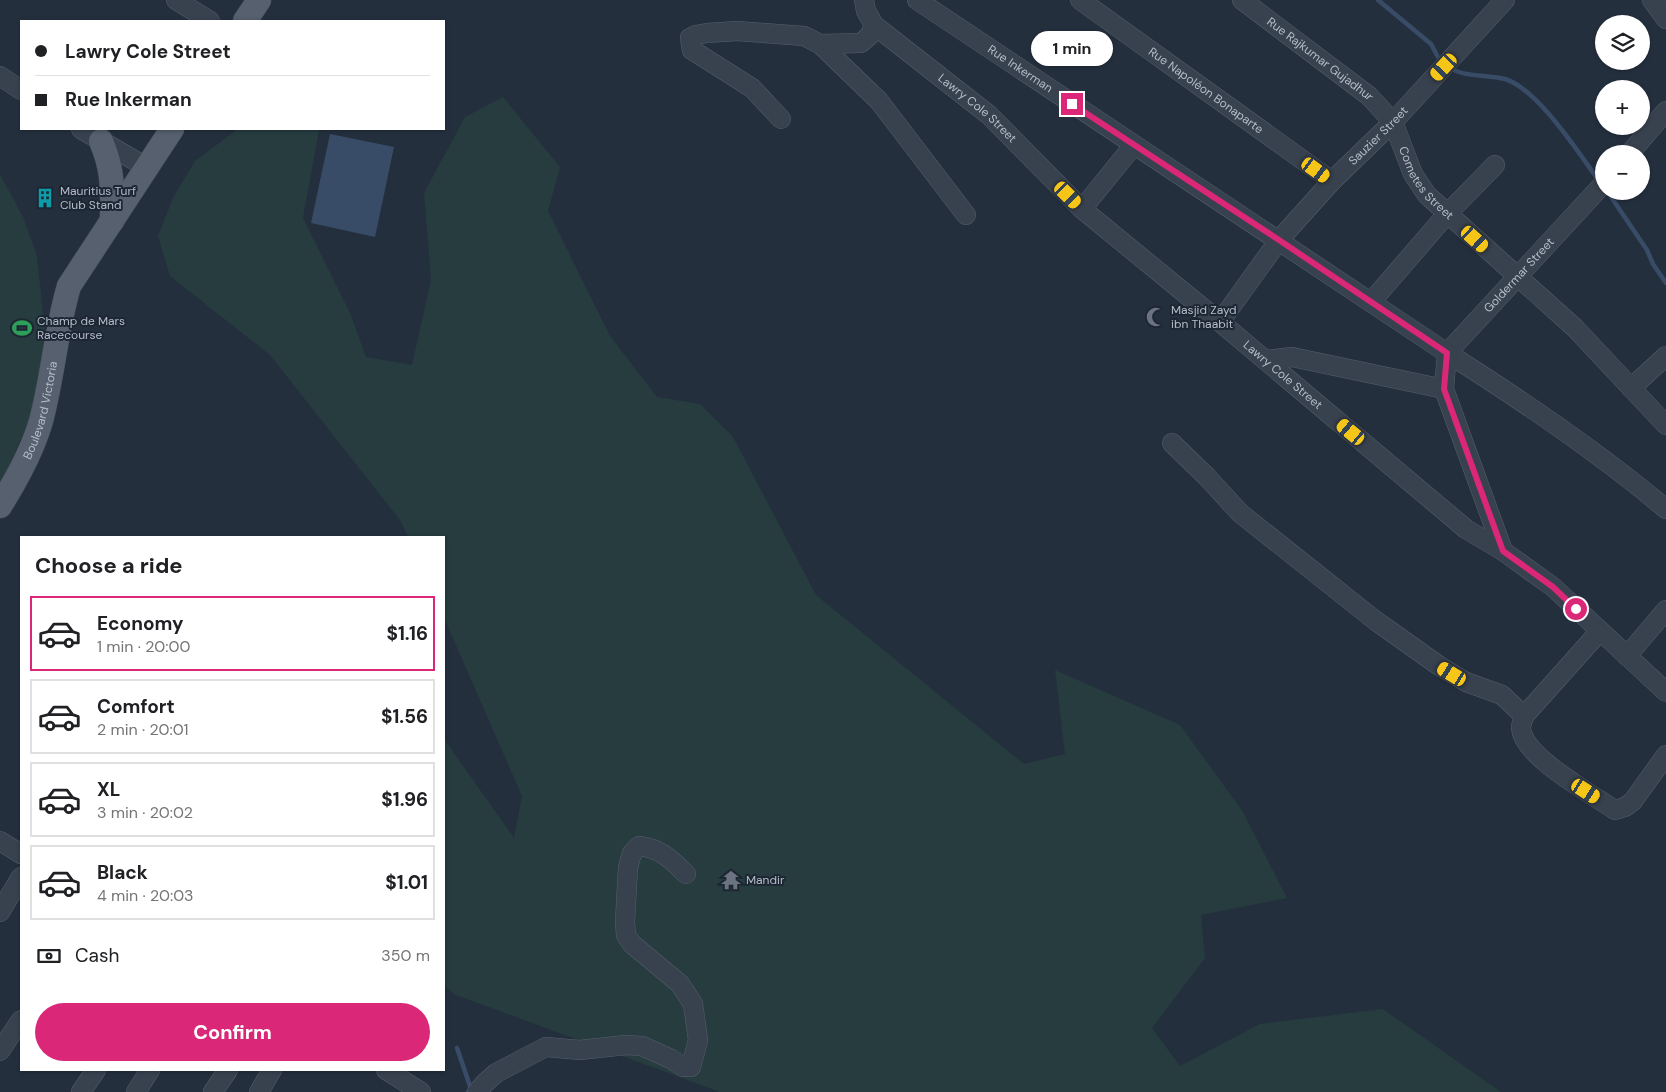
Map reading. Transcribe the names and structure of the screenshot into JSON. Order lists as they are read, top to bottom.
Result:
{
  "streets": {
    "main road": ["Boulevard Victoria"],
    "street": [
      "Rue Rajkumar Gujadhur",
      "Rue Inkerman",
      "Rue Napoléon Bonaparte",
      "Lawry Cole Street",
      "Sauzier Street",
      "Cometes Street",
      "Goldermar Street"
    ]
  },
  "crossings": [
    ["Rue Rajkumar Gujadhur", "Sauzier Street"],
    ["Rue Rajkumar Gujadhur", "Cometes Street"],
    ["Rue Inkerman", "Sauzier Street"],
    ["Rue Inkerman", "Goldermar Street"],
    ["Rue Napoléon Bonaparte", "Sauzier Street"],
    ["Lawry Cole Street", "Sauzier Street"],
    ["Sauzier Street", "Cometes Street"],
    ["Cometes Street", "Goldermar Street"]
  ],
  "places": {
    "building": ["Mauritius Turf Club Stand"],
    "mosque": ["Masjid Zayd ibn Thaabit"],
    "sports": ["Champ de Mars Racecourse"],
    "temple": ["Mandir"]
  },
  "page": {
    "map_buttons": ["+", "−"],
    "banner": ["Lawry Cole Street", "Rue Inkerman"],
    "bubble": "1 min",
    "heading": "Choose a ride",
    "list": [
      {
        "name": "Economy",
        "note": "1 min · 20:00",
        "value": "$1.16"
      },
      {
        "name": "Comfort",
        "note": "2 min · 20:01",
        "value": "$1.56"
      },
      {
        "name": "XL",
        "note": "3 min · 20:02",
        "value": "$1.96"
      },
      {
        "name": "Black",
        "note": "4 min · 20:03",
        "value": "$1.01"
      }
    ],
    "pay": ["Cash", "350 m"],
    "buttons": "Confirm"
  }
}
